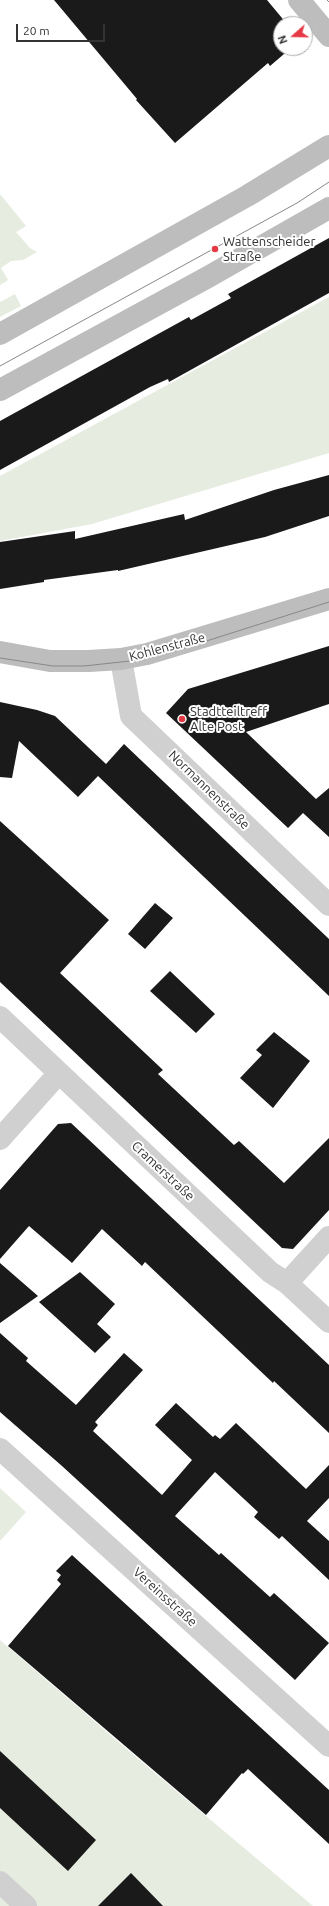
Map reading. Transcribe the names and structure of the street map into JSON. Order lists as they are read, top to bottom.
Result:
{
  "streets": {
    "main road": ["Kohlenstraße"],
    "street": ["Normannenstraße", "Cramerstraße", "Vereinsstraße"]
  },
  "crossings": [
    ["Kohlenstraße", "Normannenstraße"]
  ],
  "places": ["Wattenscheider Straße", "Stadtteiltreff Alte Post"],
  "scale_bar": "20 m",
  "north": "left"
}
